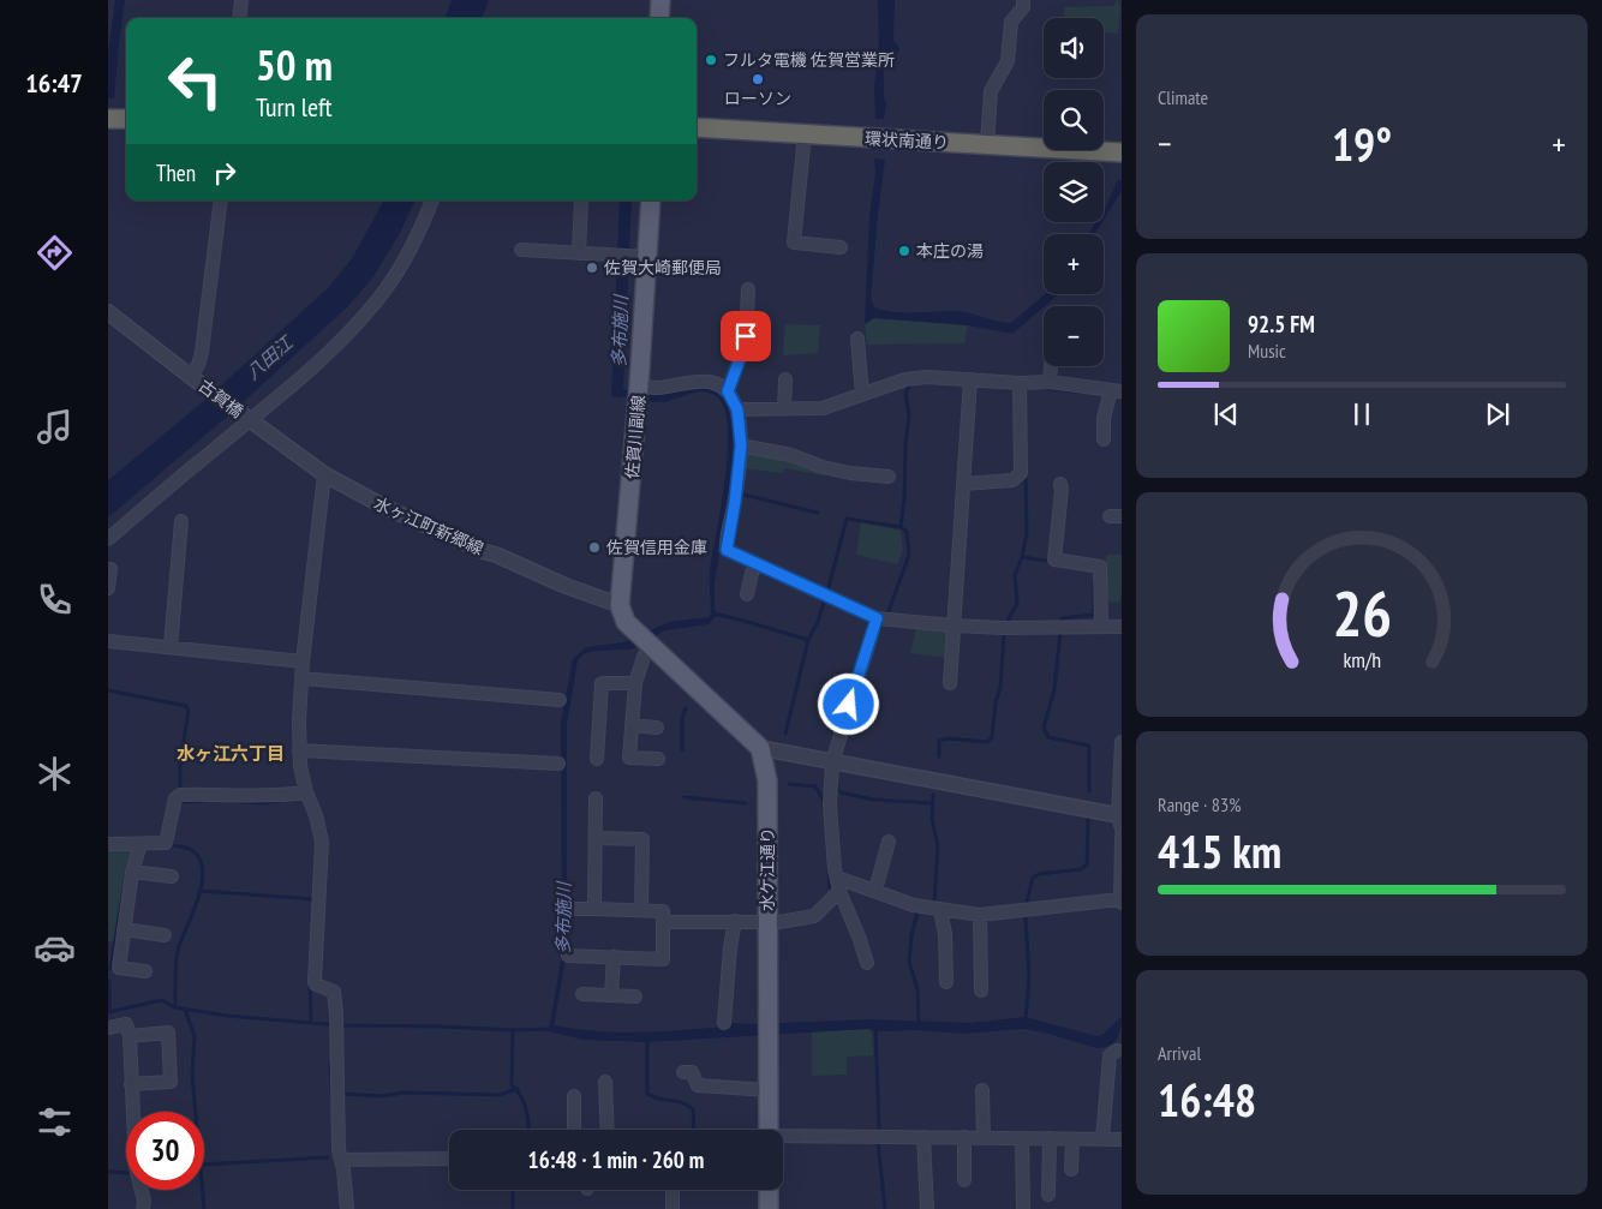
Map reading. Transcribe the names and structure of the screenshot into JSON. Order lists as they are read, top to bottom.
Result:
{
  "streets": {
    "highway": ["環状南通り"],
    "main road": ["佐賀川副線", "水ケ江通り"],
    "street": ["古賀橋", "水ヶ江町新郷線"]
  },
  "crossings": [
    ["古賀橋", "水ヶ江町新郷線"],
    ["佐賀川副線", "水ヶ江町新郷線"]
  ],
  "districts": ["水ヶ江六丁目"],
  "water": ["多布施川", "八田江"],
  "places": [
    "フルタ電機 佐賀営業所",
    "ローソン",
    "本庄の湯",
    "佐賀大崎郵便局",
    "佐賀信用金庫"
  ],
  "page": {
    "tabs": "16:47",
    "tile": [
      "Climate",
      ["Range · 83%", "415 km"],
      ["Arrival", "16:48"]
    ],
    "map_buttons": ["+", "−"],
    "turn": ["50 m", "Turn left"],
    "heat": ["−", "19°", "+"],
    "then": "Then",
    "song": ["92.5 FM", "Music"],
    "limit": "30",
    "trip": "16:48 · 1 min · 260 m",
    "gauge": ["26", "km/h"]
  }
}
